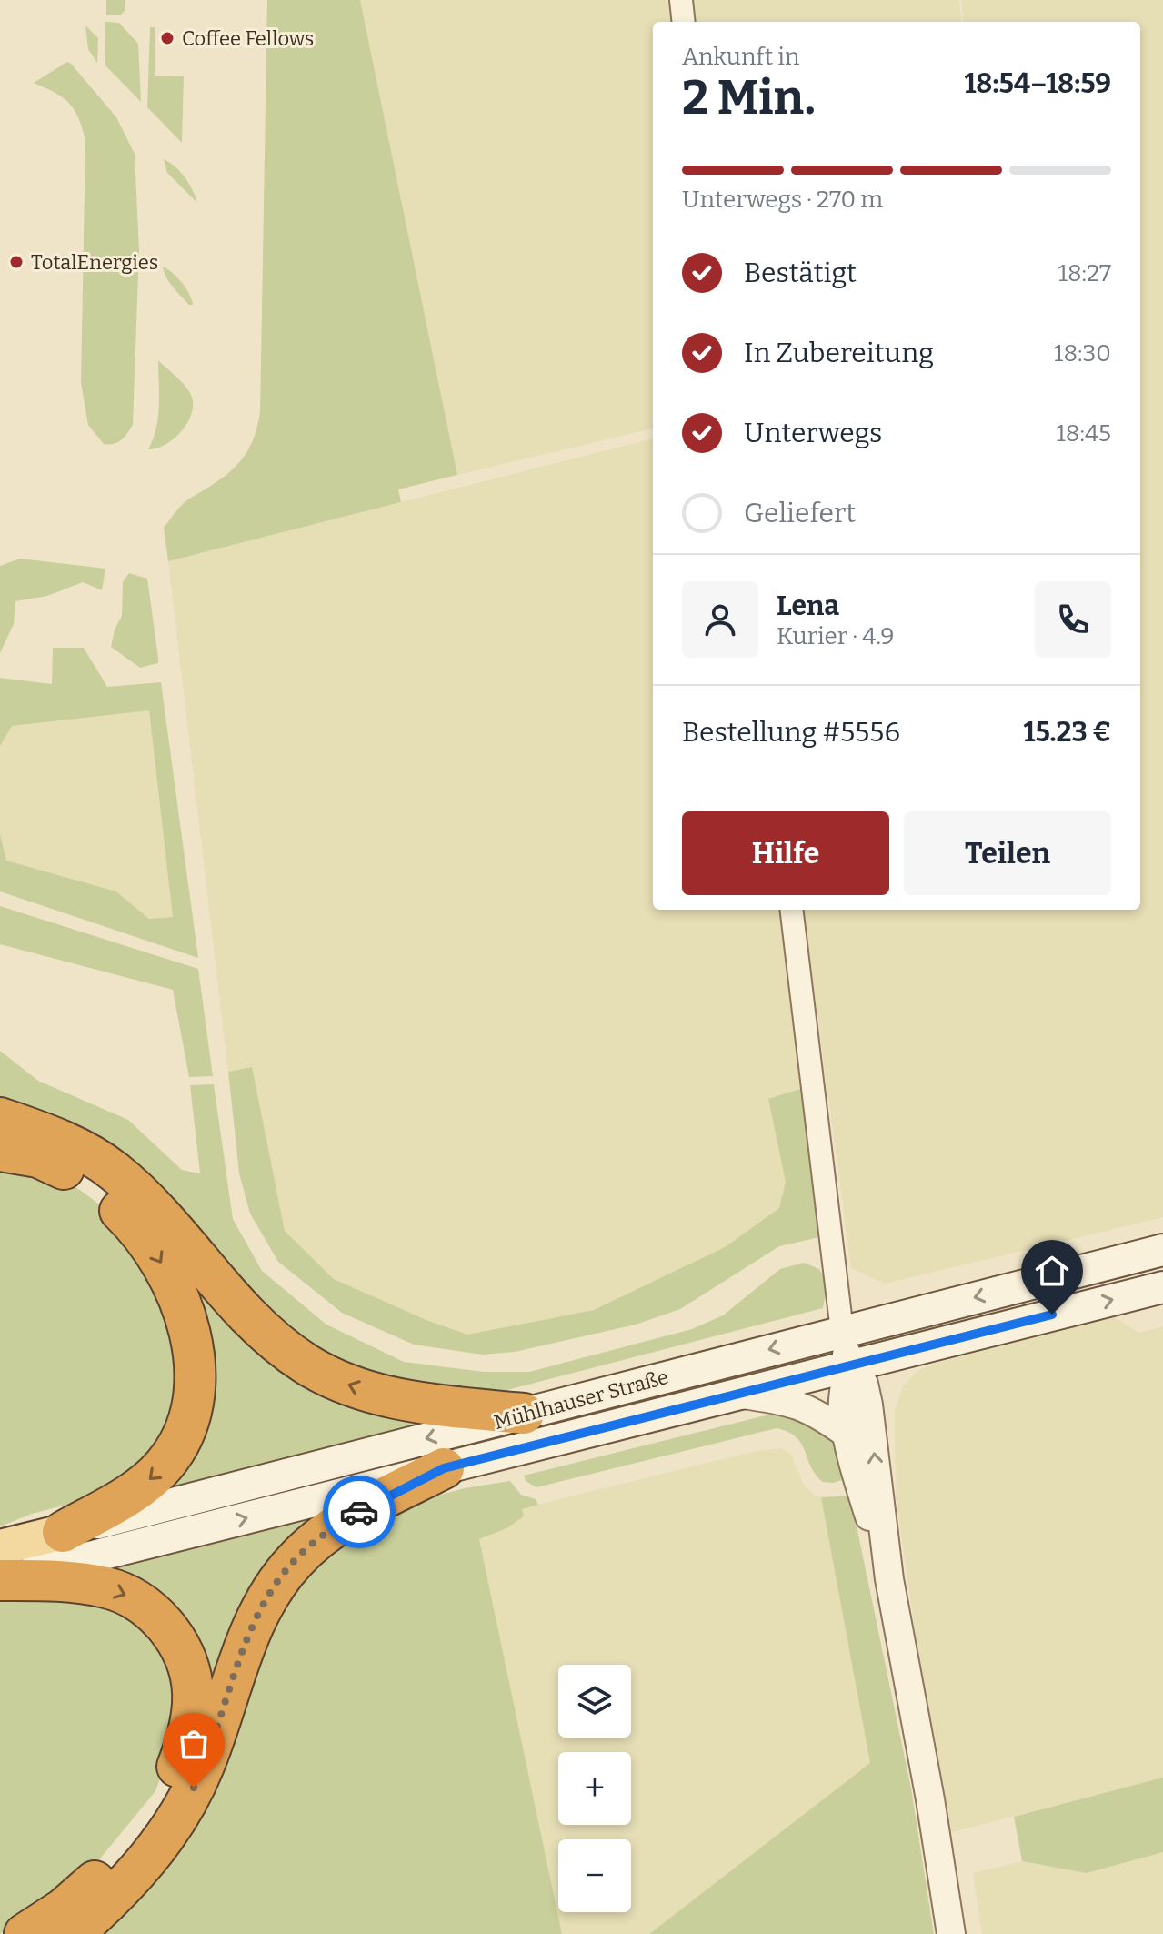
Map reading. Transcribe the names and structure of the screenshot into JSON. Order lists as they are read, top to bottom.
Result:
{
  "streets": {
    "main road": ["Mühlhauser Straße"]
  },
  "places": ["Coffee Fellows", "TotalEnergies"],
  "page": {
    "heading": ["2 Min.", "Ankunft in", "18:54–18:59"],
    "panel": [
      "Lena",
      "Kurier · 4.9",
      "Bestellung #5556",
      "15.23 €"
    ],
    "bar": "Unterwegs · 270 m",
    "list": [
      ["Bestätigt", "18:27"],
      ["In Zubereitung", "18:30"],
      ["Unterwegs", "18:45"],
      "Geliefert"
    ],
    "buttons": ["Hilfe", "Teilen"],
    "map_buttons": ["+", "−"]
  }
}
